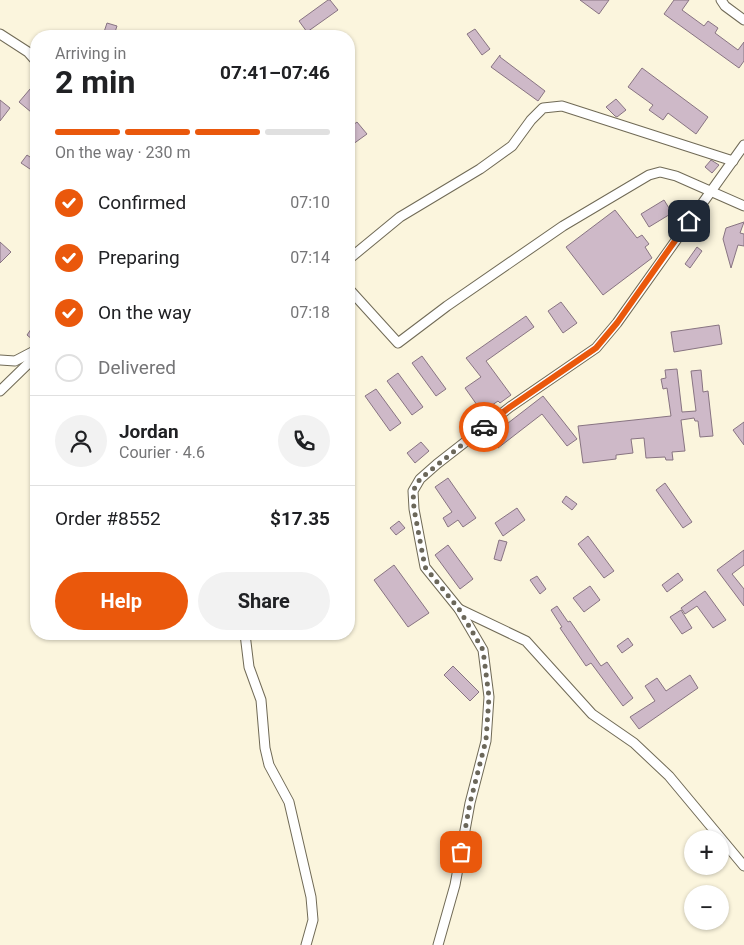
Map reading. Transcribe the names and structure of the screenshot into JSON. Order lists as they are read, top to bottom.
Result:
{
  "page": {
    "heading": ["2 min", "Arriving in", "07:41–07:46"],
    "panel": [
      "Jordan",
      "Courier · 4.6",
      "Order #8552",
      "$17.35"
    ],
    "bar": "On the way · 230 m",
    "list": [
      ["Confirmed", "07:10"],
      ["Preparing", "07:14"],
      ["On the way", "07:18"],
      "Delivered"
    ],
    "buttons": ["Help", "Share"],
    "map_buttons": ["+", "−"]
  }
}
